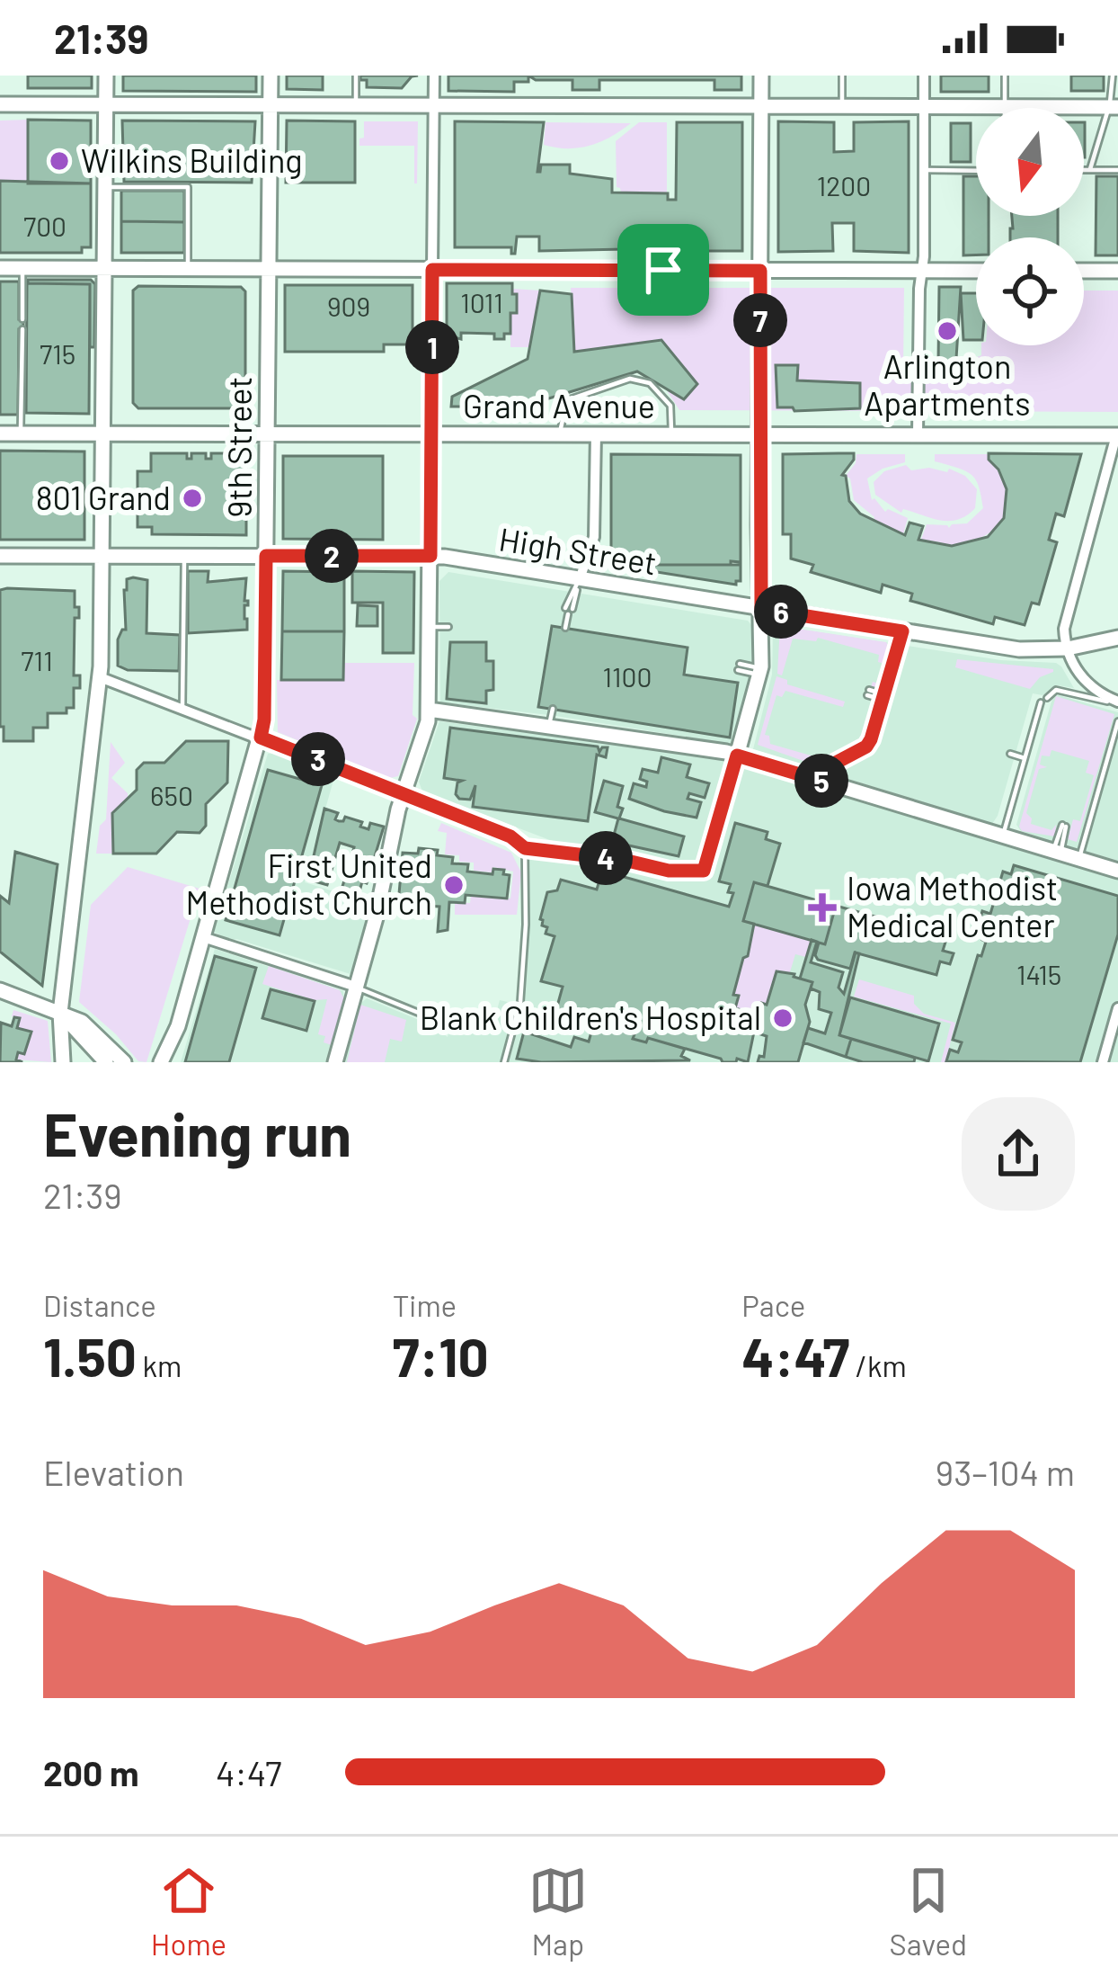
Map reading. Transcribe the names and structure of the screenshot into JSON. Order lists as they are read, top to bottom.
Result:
{
  "streets": {
    "main road": ["Grand Avenue", "9th Street", "High Street"]
  },
  "crossings": [
    ["Grand Avenue", "9th Street"],
    ["9th Street", "High Street"]
  ],
  "places": {
    "other": [
      "Wilkins Building",
      "Arlington Apartments",
      "801 Grand",
      "First United Methodist Church",
      "Blank Children's Hospital"
    ],
    "health": ["Iowa Methodist Medical Center"]
  },
  "house_numbers": [
    "1200",
    "700",
    "1011",
    "909",
    "715",
    "711",
    "1100",
    "650",
    "1415"
  ],
  "north": "bottom",
  "page": {
    "status": "21:39",
    "pins": [
      "7",
      "1",
      "2",
      "6",
      "3",
      "5",
      "4"
    ],
    "heading": ["Evening run", "21:39"],
    "stats": [
      ["Distance", "1.50 km"],
      ["Time", "7:10"],
      ["Pace", "4:47 /km"]
    ],
    "chart": ["Elevation", "93–104 m"],
    "list": [
      {
        "name": "200 m",
        "note": "4:47"
      }
    ],
    "tabs": ["Home", "Map", "Saved"]
  }
}
